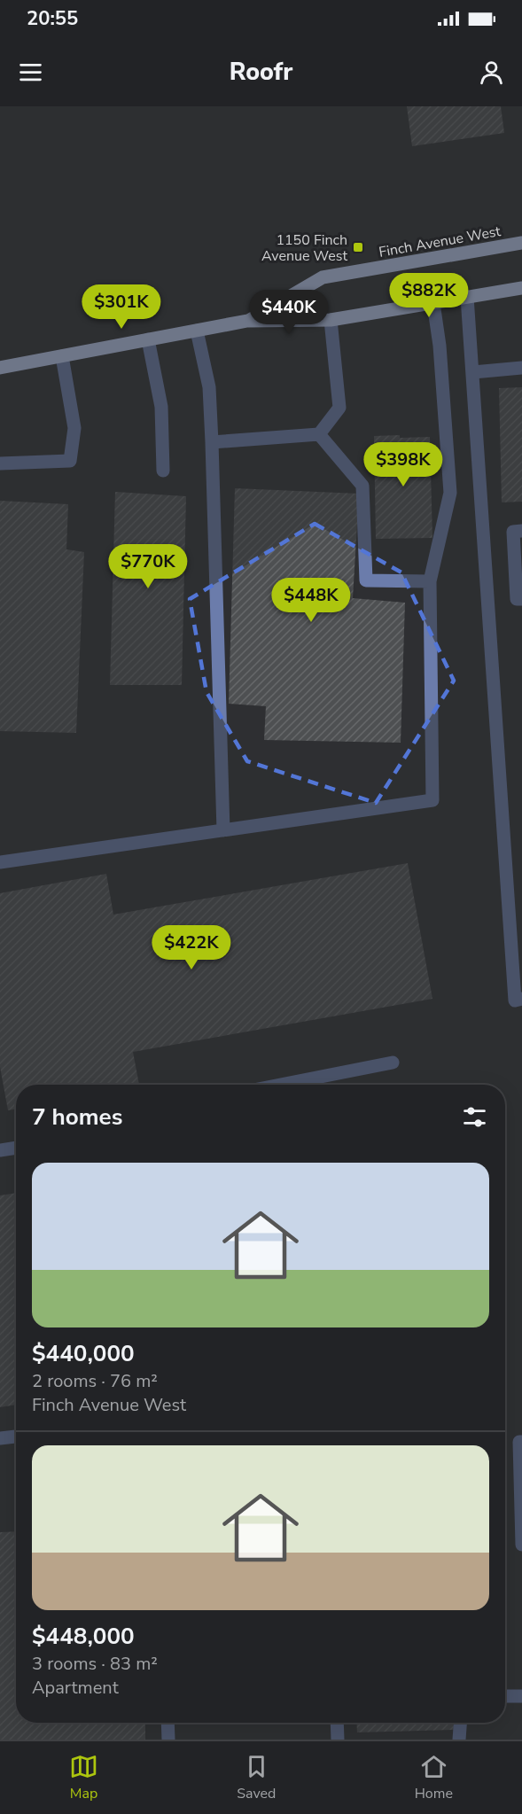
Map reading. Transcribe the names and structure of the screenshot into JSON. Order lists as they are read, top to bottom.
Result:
{
  "streets": {
    "main road": ["Finch Avenue West"]
  },
  "places": {
    "transit": ["1150 Finch Avenue West"]
  },
  "page": {
    "status": "20:55",
    "header": "Roofr",
    "price": [
      "$882K",
      "$301K",
      "$440K",
      "$398K",
      "$770K",
      "$448K",
      "$422K"
    ],
    "heading": "7 homes",
    "list": [
      {
        "name": "$440,000",
        "note": "2 rooms · 76 m² · Finch Avenue West"
      },
      {
        "name": "$448,000",
        "note": "3 rooms · 83 m² · Apartment"
      }
    ],
    "tabs": ["Map", "Saved", "Home"]
  }
}
